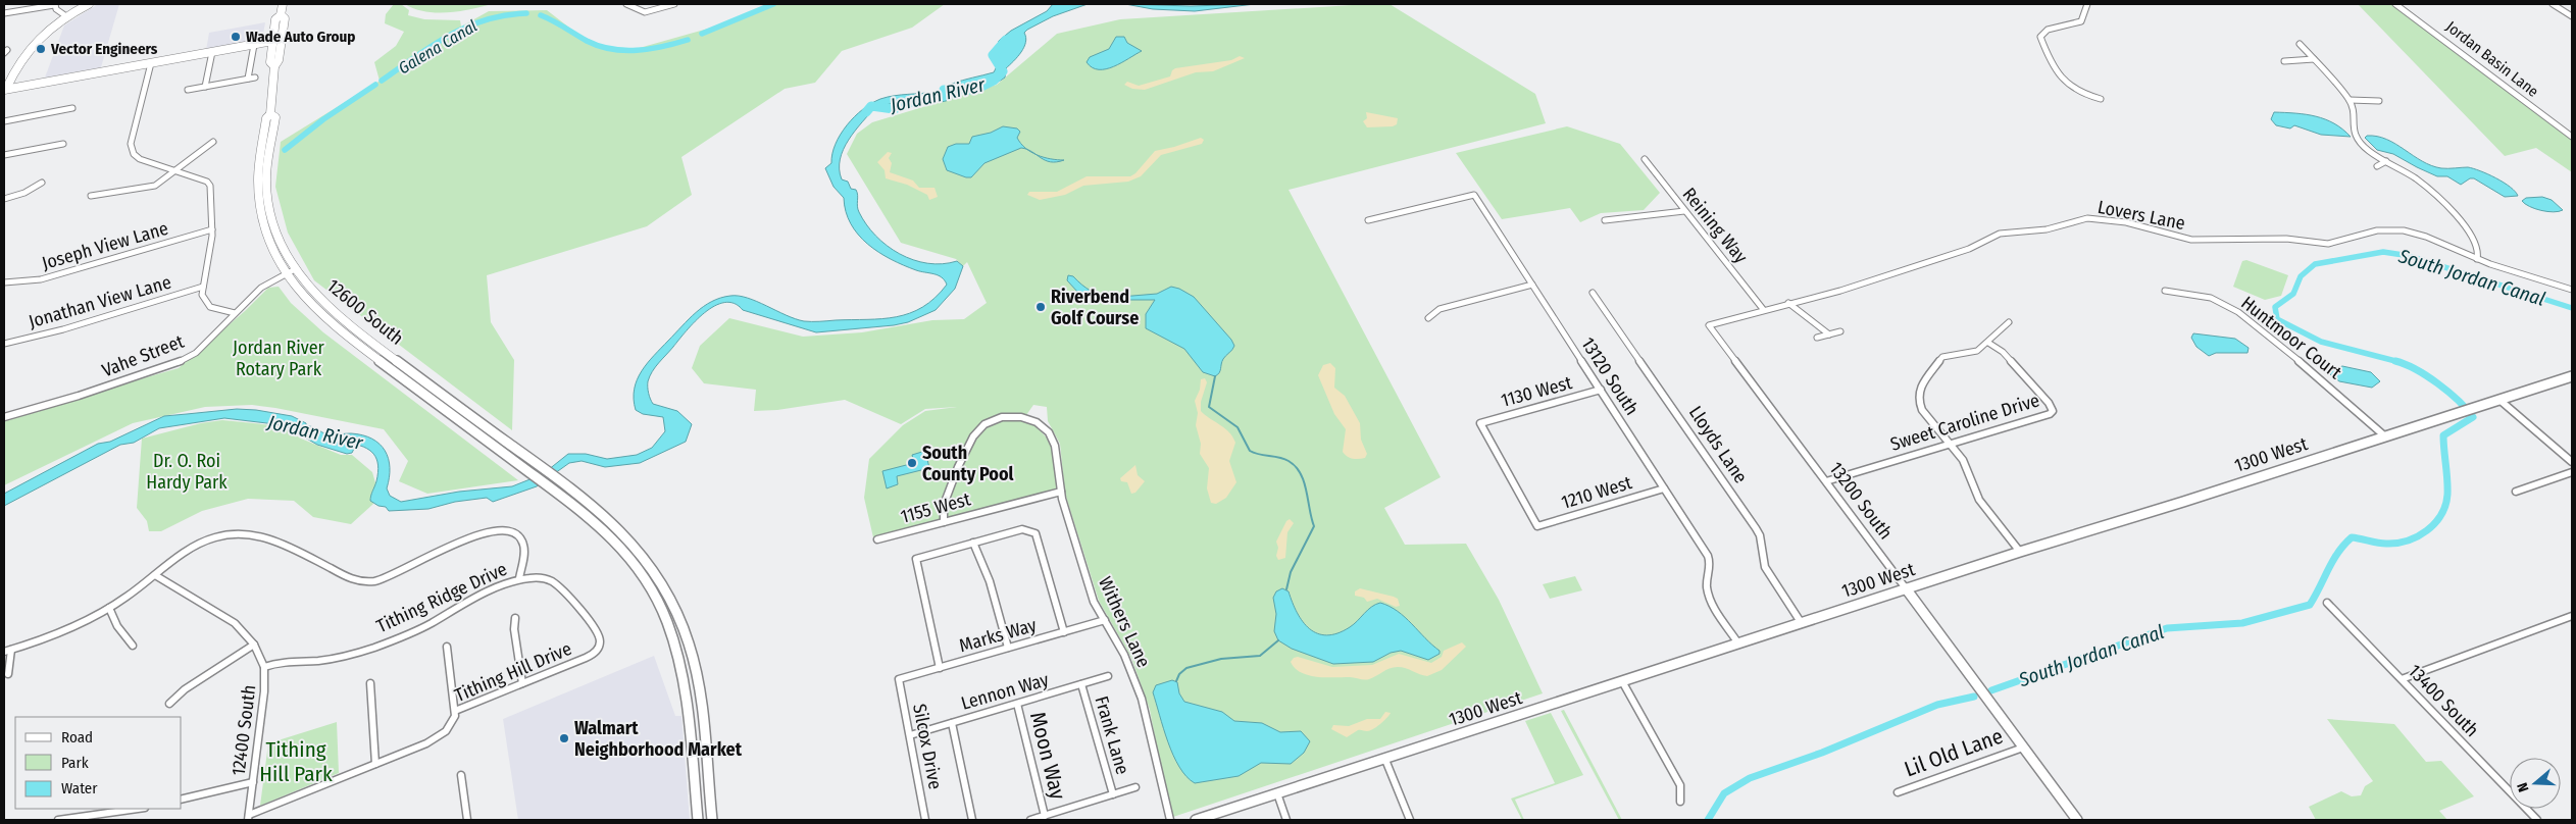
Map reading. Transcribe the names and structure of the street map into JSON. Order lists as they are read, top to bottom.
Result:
{
  "streets": {
    "main road": ["12600 South", "1300 West", "13200 South"],
    "street": [
      "Jordan Basin Lane",
      "Lovers Lane",
      "Reining Way",
      "Joseph View Lane",
      "Jonathan View Lane",
      "Huntmoor Court",
      "Vahe Street",
      "13120 South",
      "1130 West",
      "Sweet Caroline Drive",
      "Lloyds Lane",
      "1210 West",
      "1155 West",
      "Tithing Ridge Drive",
      "Withers Lane",
      "Marks Way",
      "Tithing Hill Drive",
      "Lennon Way",
      "13400 South",
      "12400 South",
      "Frank Lane",
      "Silcox Drive",
      "Lil Old Lane",
      "Moon Way"
    ]
  },
  "crossings": [
    ["Lovers Lane", "Reining Way"],
    ["Lovers Lane", "13200 South"],
    ["12600 South", "Vahe Street"],
    ["Huntmoor Court", "1300 West"],
    ["13120 South", "1130 West"],
    ["13120 South", "1300 West"],
    ["13120 South", "1210 West"],
    ["1130 West", "1210 West"],
    ["Sweet Caroline Drive", "13200 South"],
    ["Lloyds Lane", "1300 West"],
    ["1300 West", "13200 South"],
    ["13200 South", "Lil Old Lane"],
    ["1155 West", "Withers Lane"],
    ["Tithing Ridge Drive", "Tithing Hill Drive"],
    ["Tithing Ridge Drive", "12400 South"],
    ["Withers Lane", "Marks Way"],
    ["Marks Way", "Silcox Drive"],
    ["Tithing Hill Drive", "12400 South"],
    ["Lennon Way", "Frank Lane"],
    ["Lennon Way", "Silcox Drive"],
    ["Lennon Way", "Moon Way"]
  ],
  "water": ["Galena Canal", "Jordan River", "South Jordan Canal"],
  "parks": ["Jordan River Rotary Park", "Dr. O. Roi Hardy Park", "Tithing Hill Park"],
  "places": [
    "Wade Auto Group",
    "Vector Engineers",
    "Riverbend Golf Course",
    "South County Pool",
    "Walmart Neighborhood Market"
  ],
  "legend": ["Road", "Park", "Water"],
  "north": "left"
}
